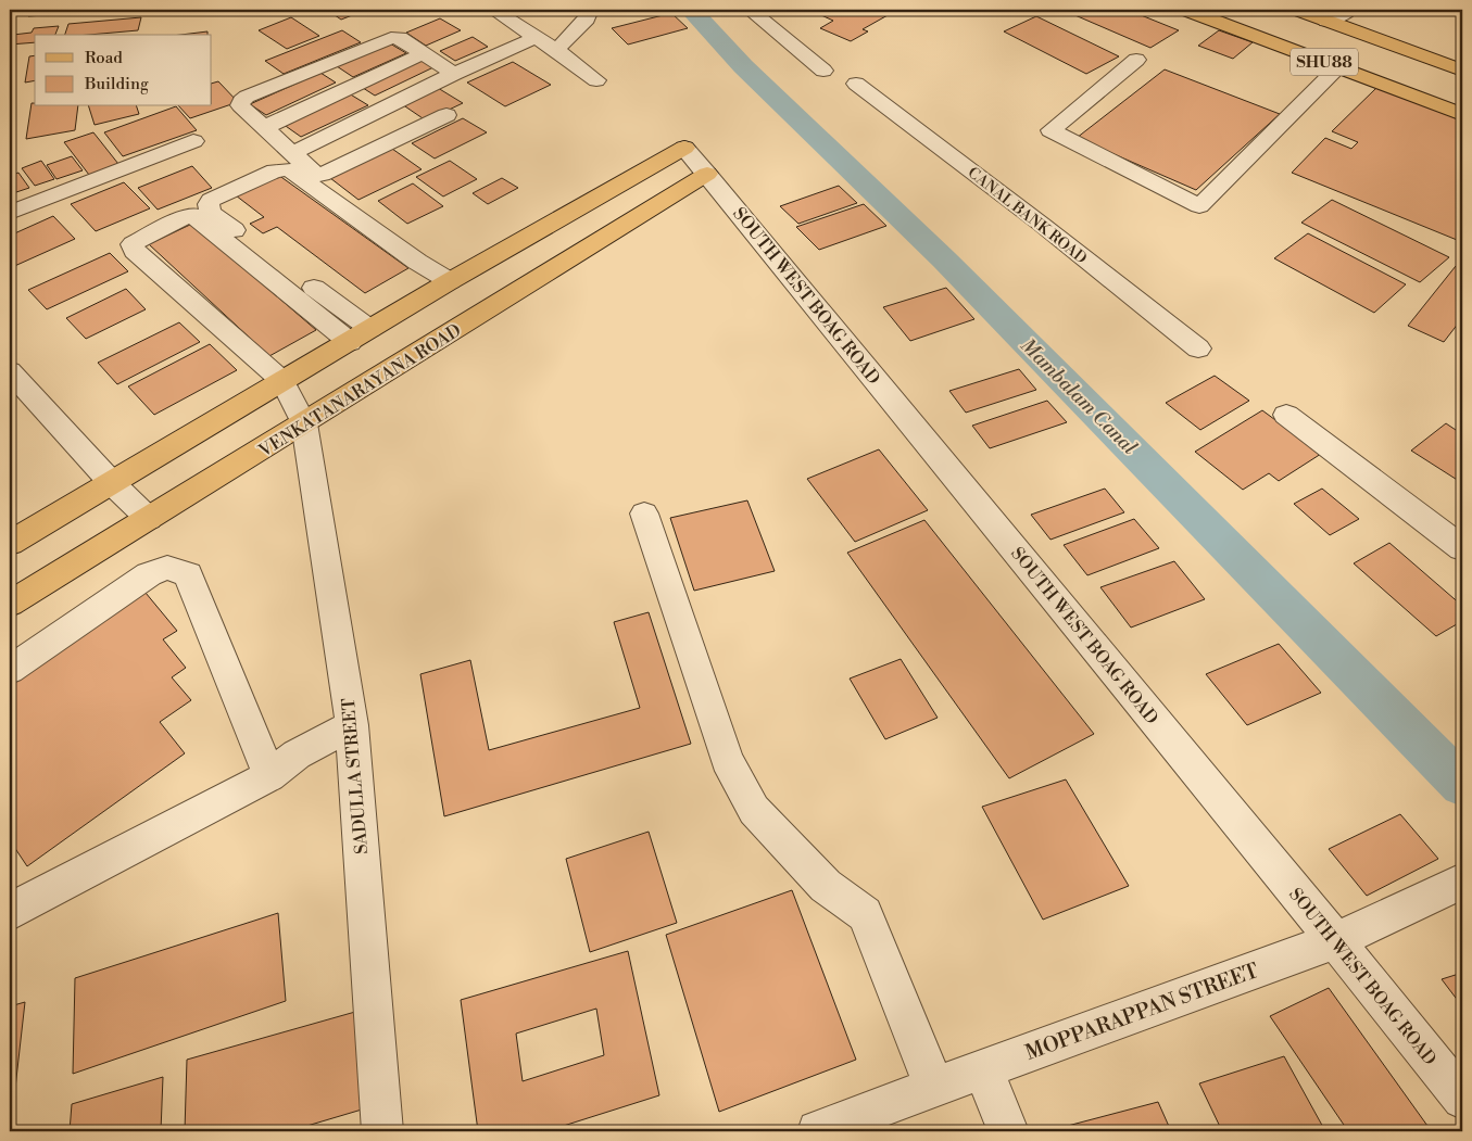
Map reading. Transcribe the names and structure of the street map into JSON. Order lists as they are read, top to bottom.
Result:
{
  "streets": {
    "main road": ["SHU88", "VENKATANARAYANA ROAD"],
    "street": [
      "CANAL BANK ROAD",
      "SOUTH WEST BOAG ROAD",
      "SADULLA STREET",
      "MOPPARAPPAN STREET"
    ]
  },
  "crossings": [
    ["SOUTH WEST BOAG ROAD", "VENKATANARAYANA ROAD"],
    ["SOUTH WEST BOAG ROAD", "MOPPARAPPAN STREET"],
    ["VENKATANARAYANA ROAD", "SADULLA STREET"]
  ],
  "water": ["Mambalam Canal"],
  "legend": ["Road", "Building"]
}
